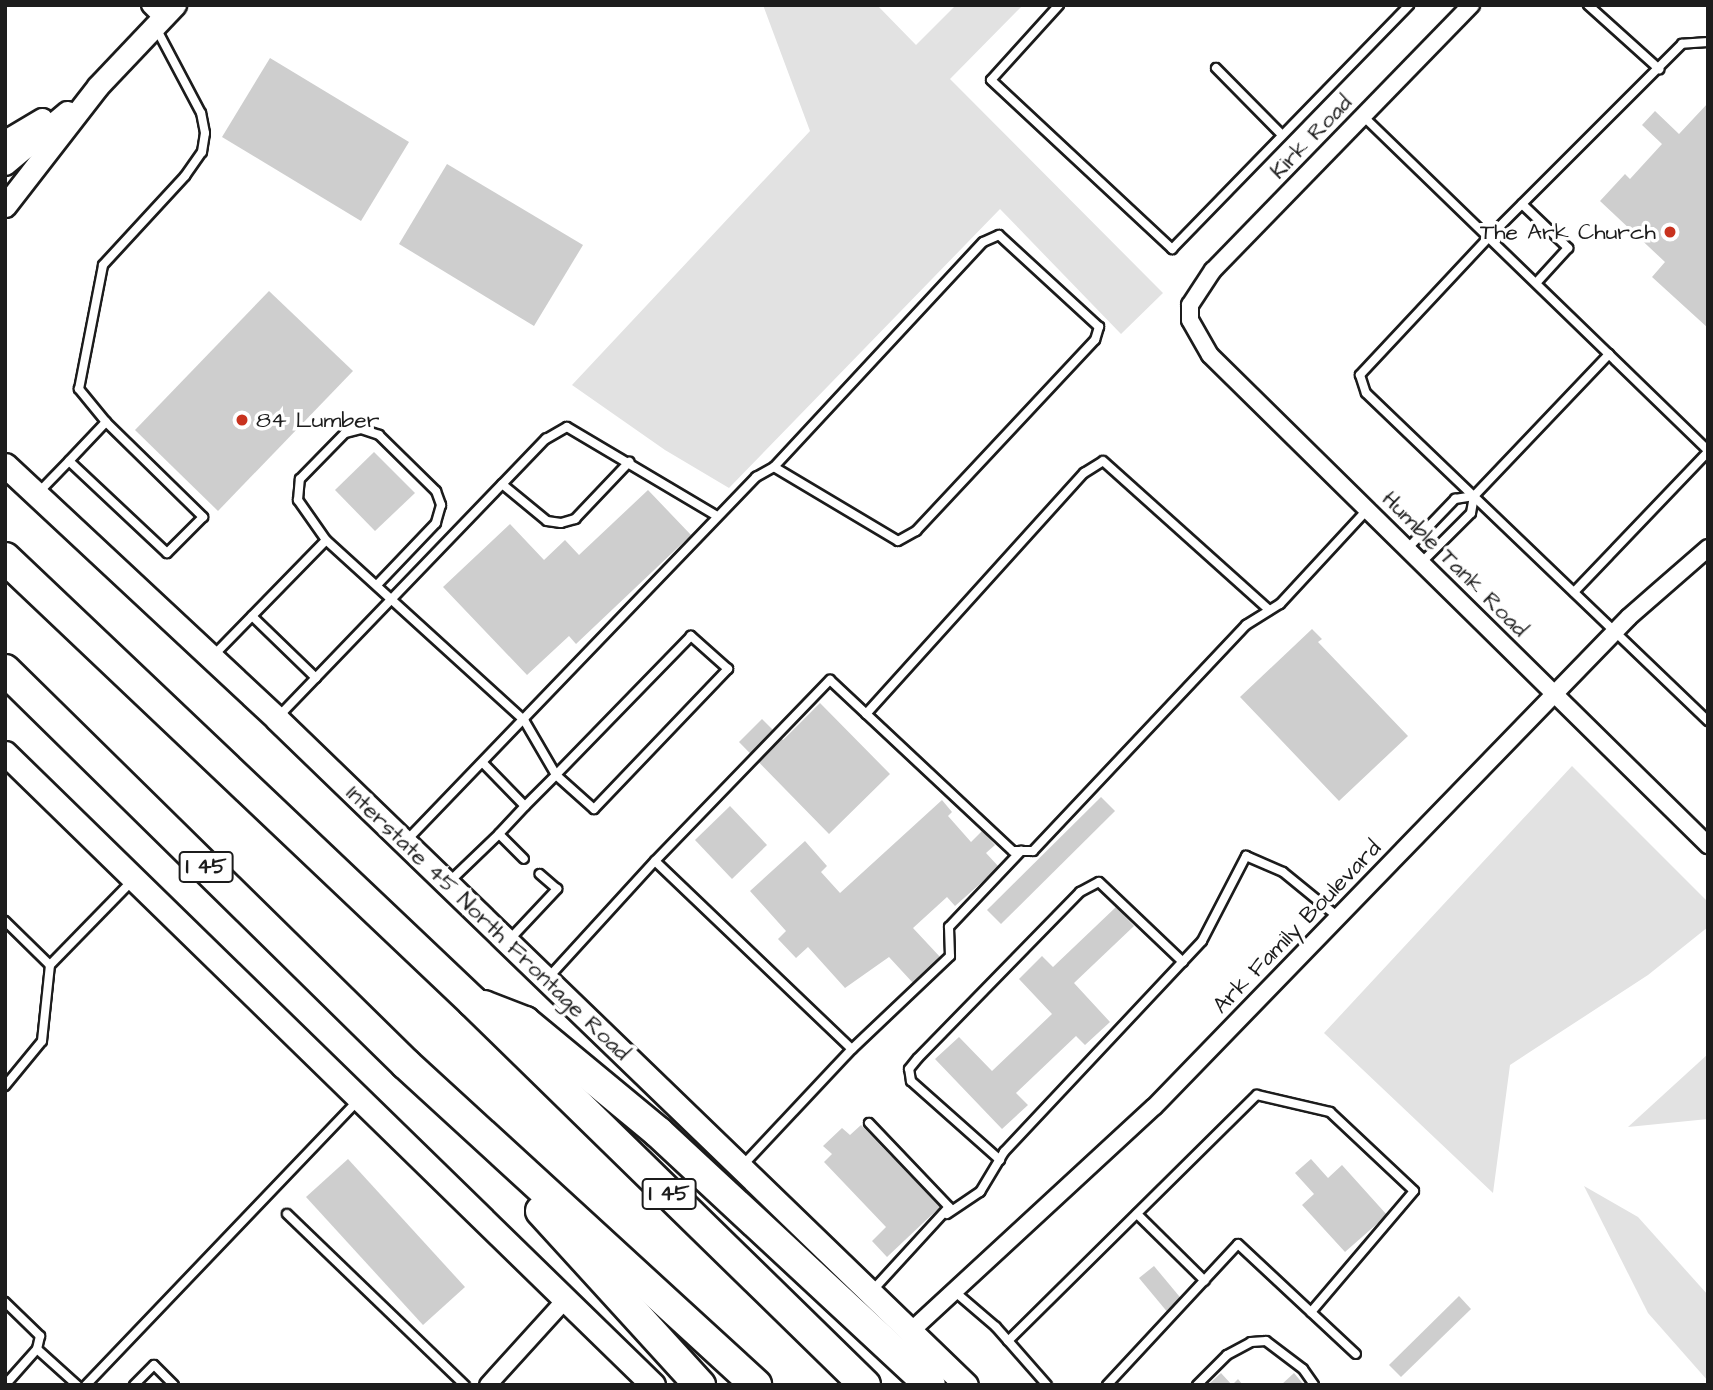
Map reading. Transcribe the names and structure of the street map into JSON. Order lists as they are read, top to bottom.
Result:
{
  "streets": {
    "highway": ["I 45"],
    "main road": ["Interstate 45 North Frontage Road"],
    "street": ["Kirk Road", "Humble Tank Road", "Ark Family Boulevard"]
  },
  "crossings": [
    ["Kirk Road", "Humble Tank Road"],
    ["Humble Tank Road", "Ark Family Boulevard"],
    ["Interstate 45 North Frontage Road", "Ark Family Boulevard"]
  ],
  "places": ["The Ark Church", "84 Lumber"]
}
